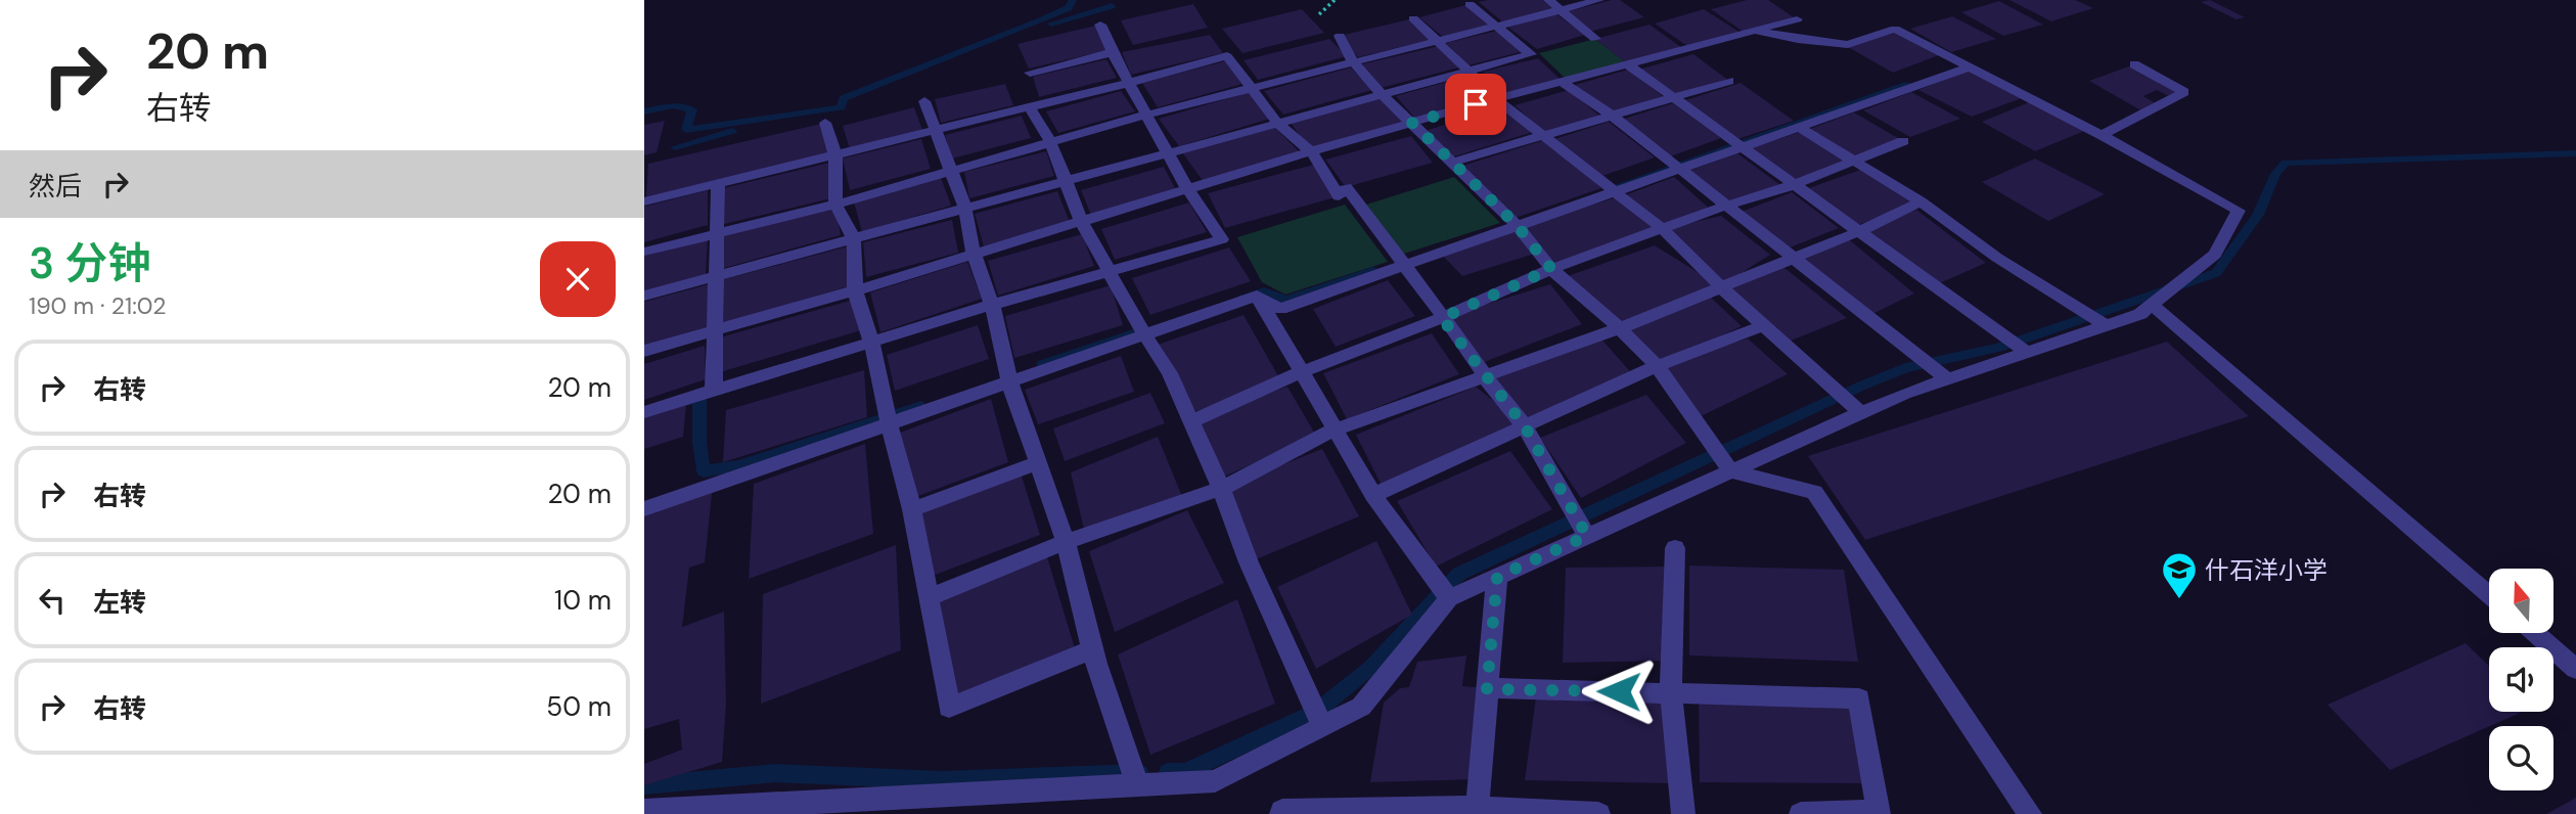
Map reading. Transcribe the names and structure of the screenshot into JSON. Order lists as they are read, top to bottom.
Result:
{
  "places": {
    "school or university": ["什石洋小学"]
  },
  "north": "top",
  "page": {
    "turn": ["20 m", "右转"],
    "then": "然后",
    "heading": ["3 分钟", "190 m · 21:02"],
    "list": [
      {
        "name": "右转",
        "value": "20 m"
      },
      {
        "name": "右转",
        "value": "20 m"
      },
      {
        "name": "左转",
        "value": "10 m"
      },
      {
        "name": "右转",
        "value": "50 m"
      }
    ]
  }
}
